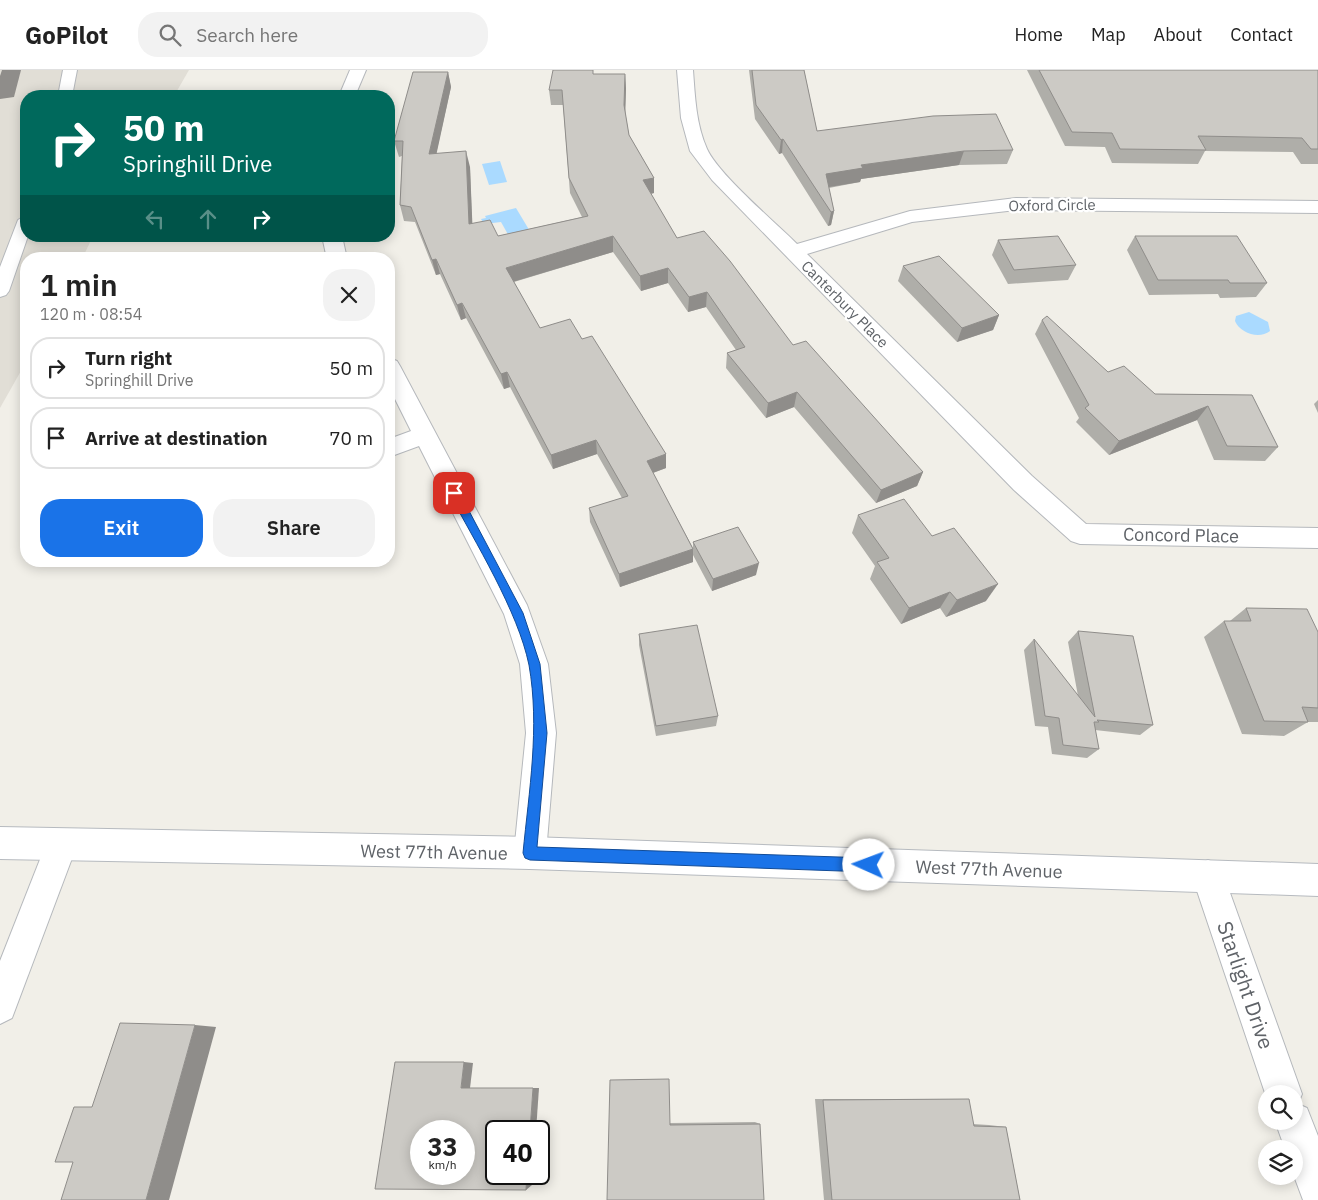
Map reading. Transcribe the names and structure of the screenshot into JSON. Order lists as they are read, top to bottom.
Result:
{
  "streets": {
    "street": [
      "Oxford Circle",
      "Canterbury Place",
      "Concord Place",
      "West 77th Avenue",
      "Starlight Drive"
    ]
  },
  "crossings": [
    ["Oxford Circle", "Canterbury Place"],
    ["Canterbury Place", "Concord Place"],
    ["West 77th Avenue", "Starlight Drive"]
  ],
  "page": {
    "header": "GoPilot",
    "search": "Search here",
    "nav": [
      "Home",
      "Map",
      "About",
      "Contact"
    ],
    "turn": ["50 m", "Springhill Drive"],
    "heading": ["1 min", "120 m · 08:54"],
    "list": [
      {
        "name": "Turn right",
        "note": "Springhill Drive",
        "value": "50 m"
      },
      {
        "name": "Arrive at destination",
        "value": "70 m"
      }
    ],
    "buttons": ["Exit", "Share"],
    "speed": "33 km/h",
    "limit": "40"
  }
}
